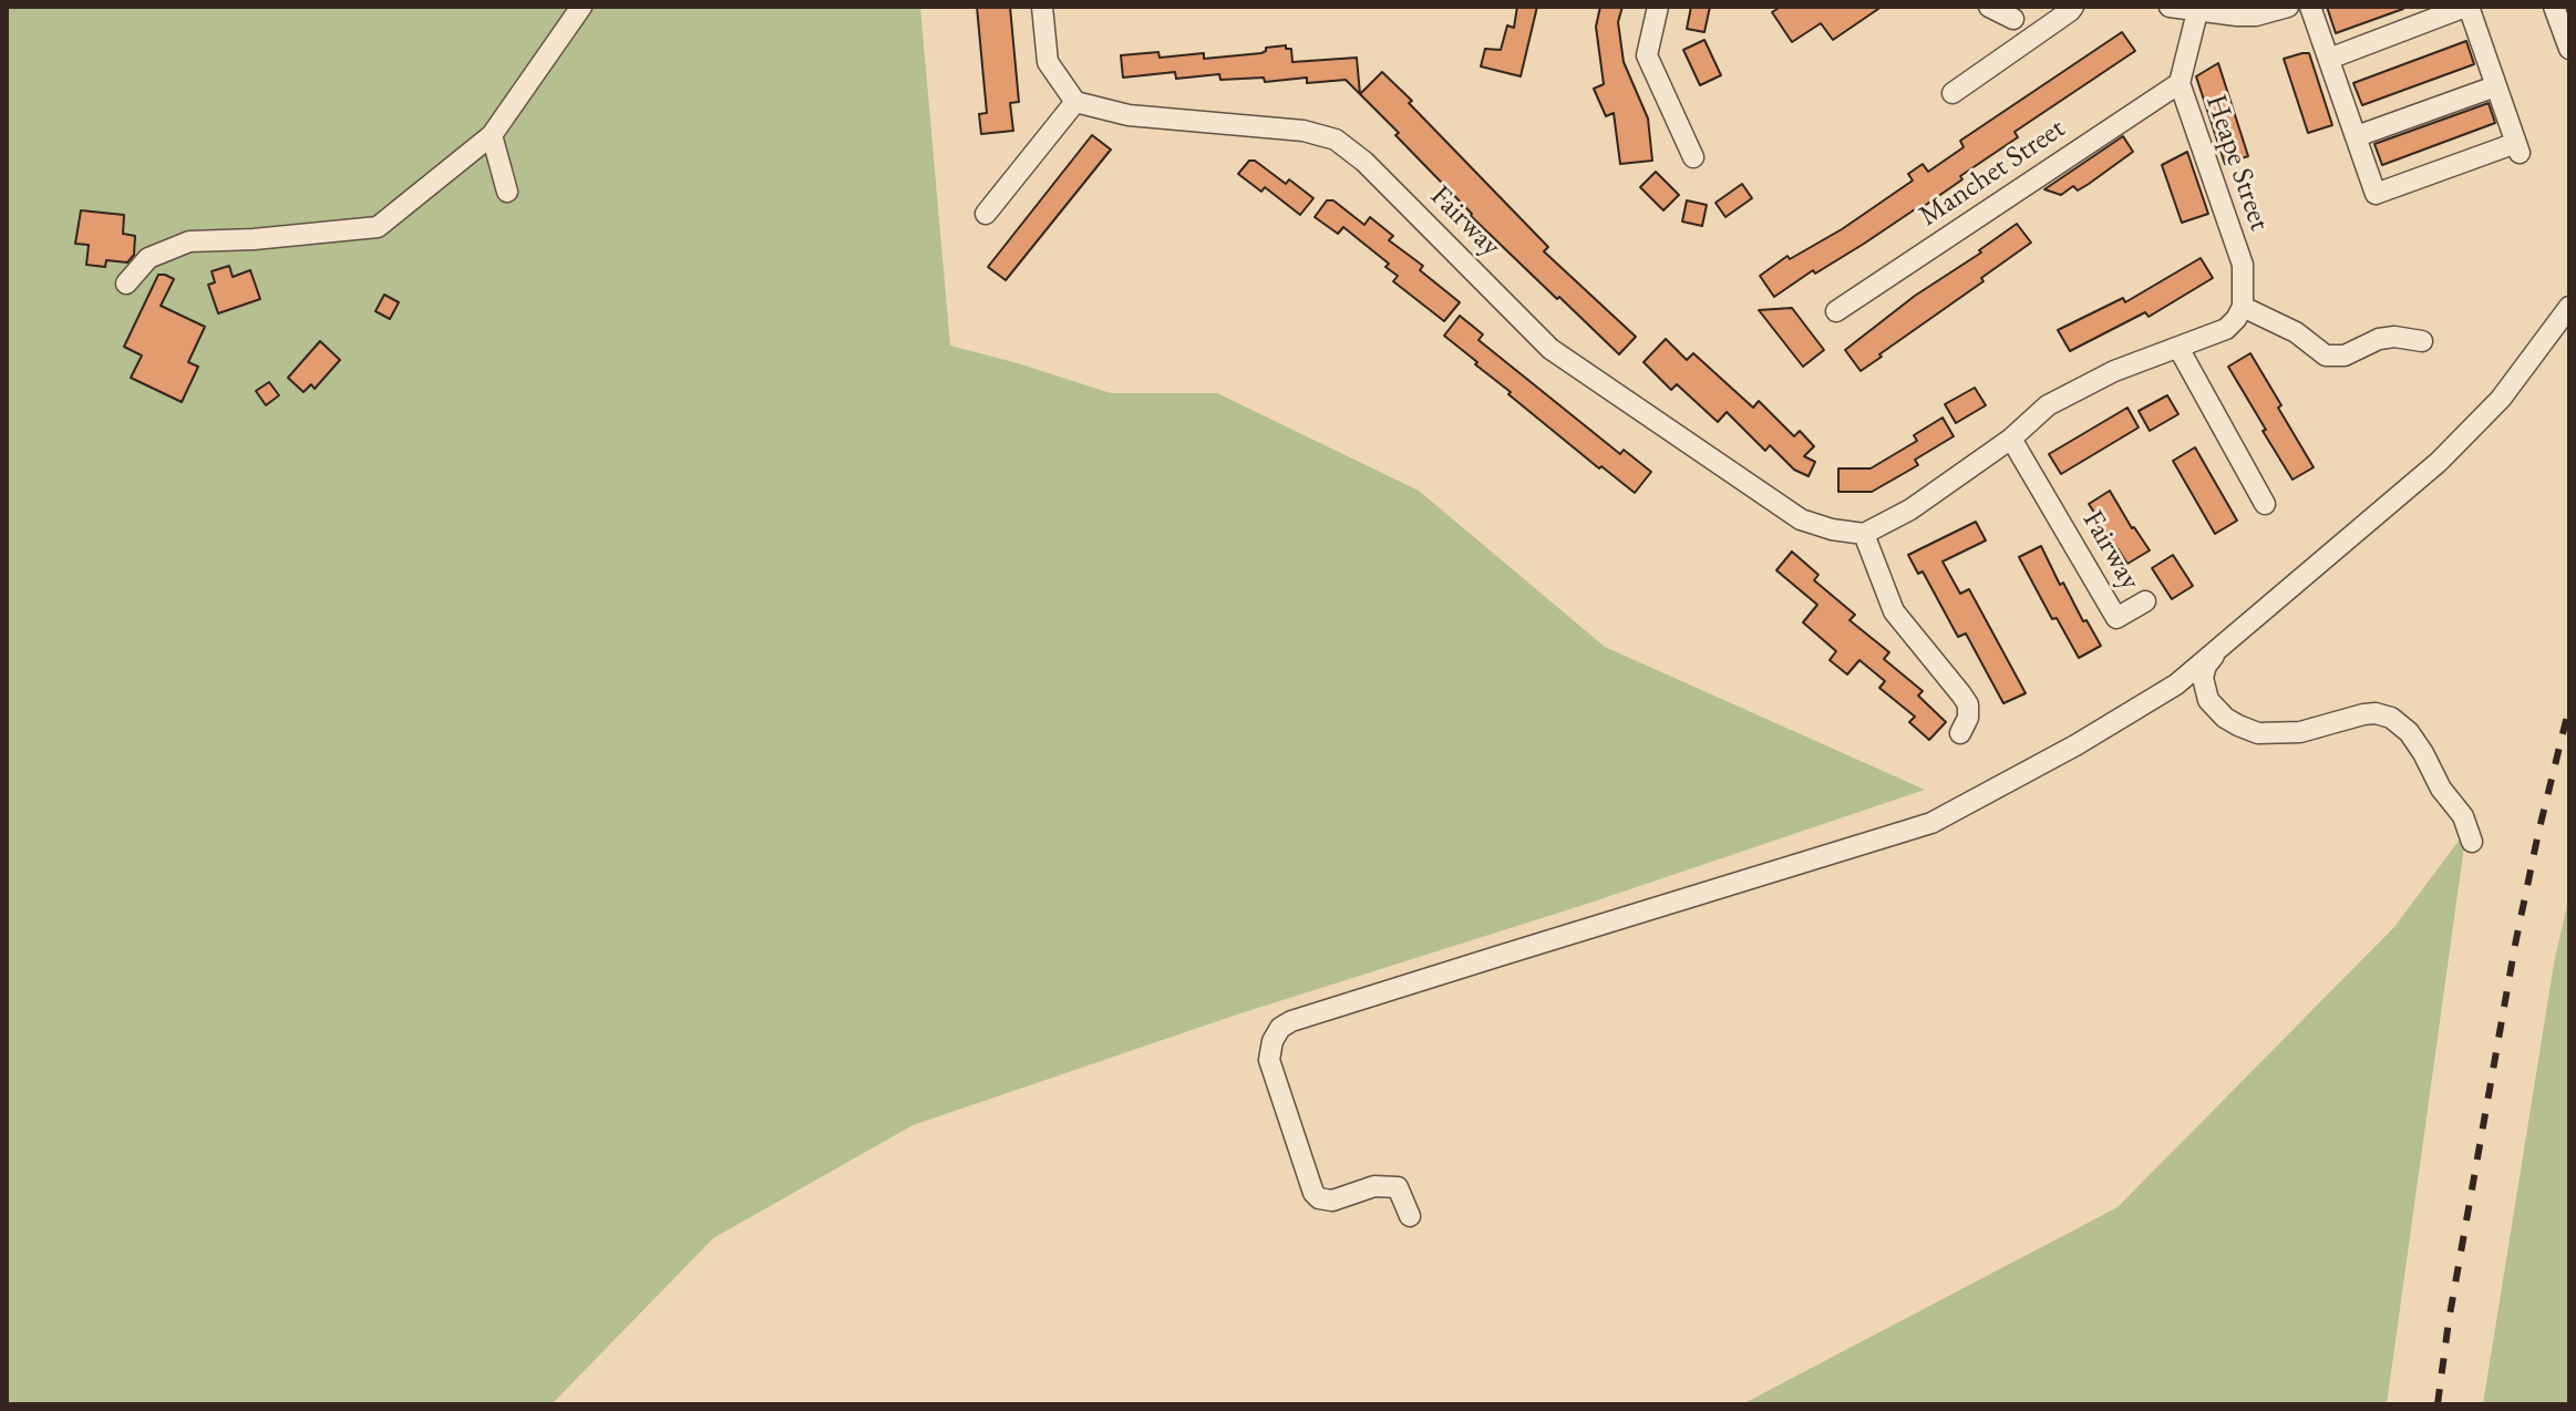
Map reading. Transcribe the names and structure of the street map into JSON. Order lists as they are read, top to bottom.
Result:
{
  "streets": {
    "street": ["Heape Street", "Manchet Street", "Fairway"]
  },
  "crossings": [
    ["Heape Street", "Manchet Street"]
  ]
}
